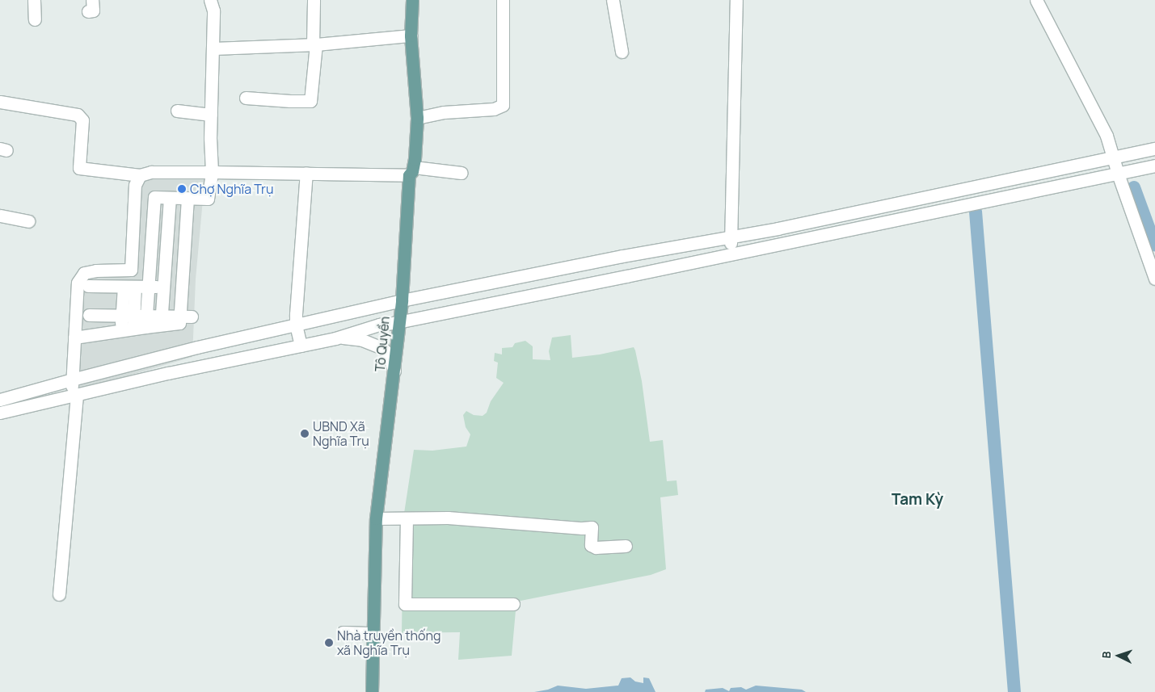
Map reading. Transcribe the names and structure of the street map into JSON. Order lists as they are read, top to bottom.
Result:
{
  "streets": {
    "main road": ["Tô Quyền"]
  },
  "districts": ["Tam Kỳ"],
  "places": ["Chợ Nghĩa Trụ", "UBND Xã Nghĩa Trụ", "Nhà truyền thống xã Nghĩa Trụ"],
  "north": "left"
}
